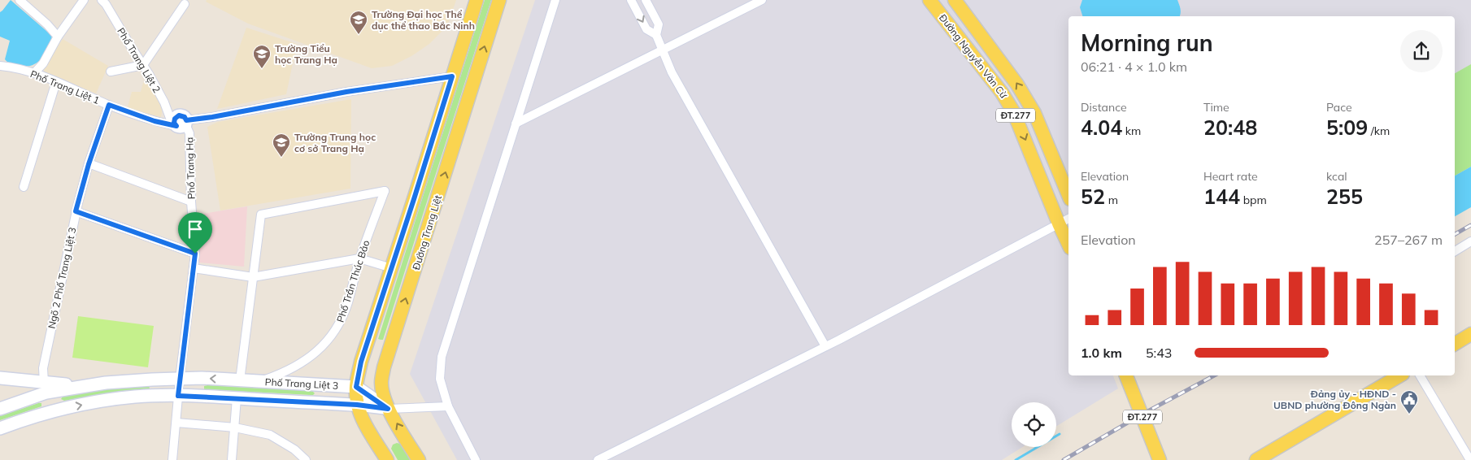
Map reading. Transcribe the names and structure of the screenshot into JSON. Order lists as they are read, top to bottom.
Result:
{
  "streets": {
    "main road": [
      "Đường Nguyễn Văn Cừ",
      "ĐT.277",
      "Đường Trang Liệt",
      "Phố Trang Liệt 3"
    ],
    "street": [
      "Phố Trang Liệt 2",
      "Phố Trang Liệt 1",
      "Phố Trang Hạ",
      "Ngõ 2 Phố Trang Liệt 3",
      "Phố Trần Thúc Bảo"
    ]
  },
  "crossings": [
    ["Phố Trang Liệt 2", "Phố Trang Liệt 1"],
    ["Phố Trang Liệt 2", "Phố Trang Hạ"],
    ["Phố Trang Liệt 1", "Phố Trang Hạ"],
    ["Phố Trang Liệt 1", "Ngõ 2 Phố Trang Liệt 3"],
    ["Phố Trang Hạ", "Phố Trang Liệt 3"],
    ["Đường Trang Liệt", "Phố Trang Liệt 3"],
    ["Ngõ 2 Phố Trang Liệt 3", "Phố Trang Liệt 3"],
    ["Phố Trần Thúc Bảo", "Phố Trang Liệt 3"]
  ],
  "places": {
    "school or university": ["Trường Đại học Thể dục thể thao Bắc Ninh", "Trường Tiểu học Trang Hạ", "Trường Trung học cơ sở Trang Hạ"],
    "public building": ["Đảng ủy - HĐND - UBND phường Đông Ngàn"]
  },
  "page": {
    "heading": ["Morning run", "06:21 · 4 × 1.0 km"],
    "stats": [
      ["Distance", "4.04 km"],
      ["Time", "20:48"],
      ["Pace", "5:09 /km"],
      ["Elevation", "52 m"],
      ["Heart rate", "144 bpm"],
      ["kcal", "255"]
    ],
    "chart": ["Elevation", "257–267 m"],
    "list": [
      {
        "name": "1.0 km",
        "note": "5:43"
      }
    ]
  }
}
